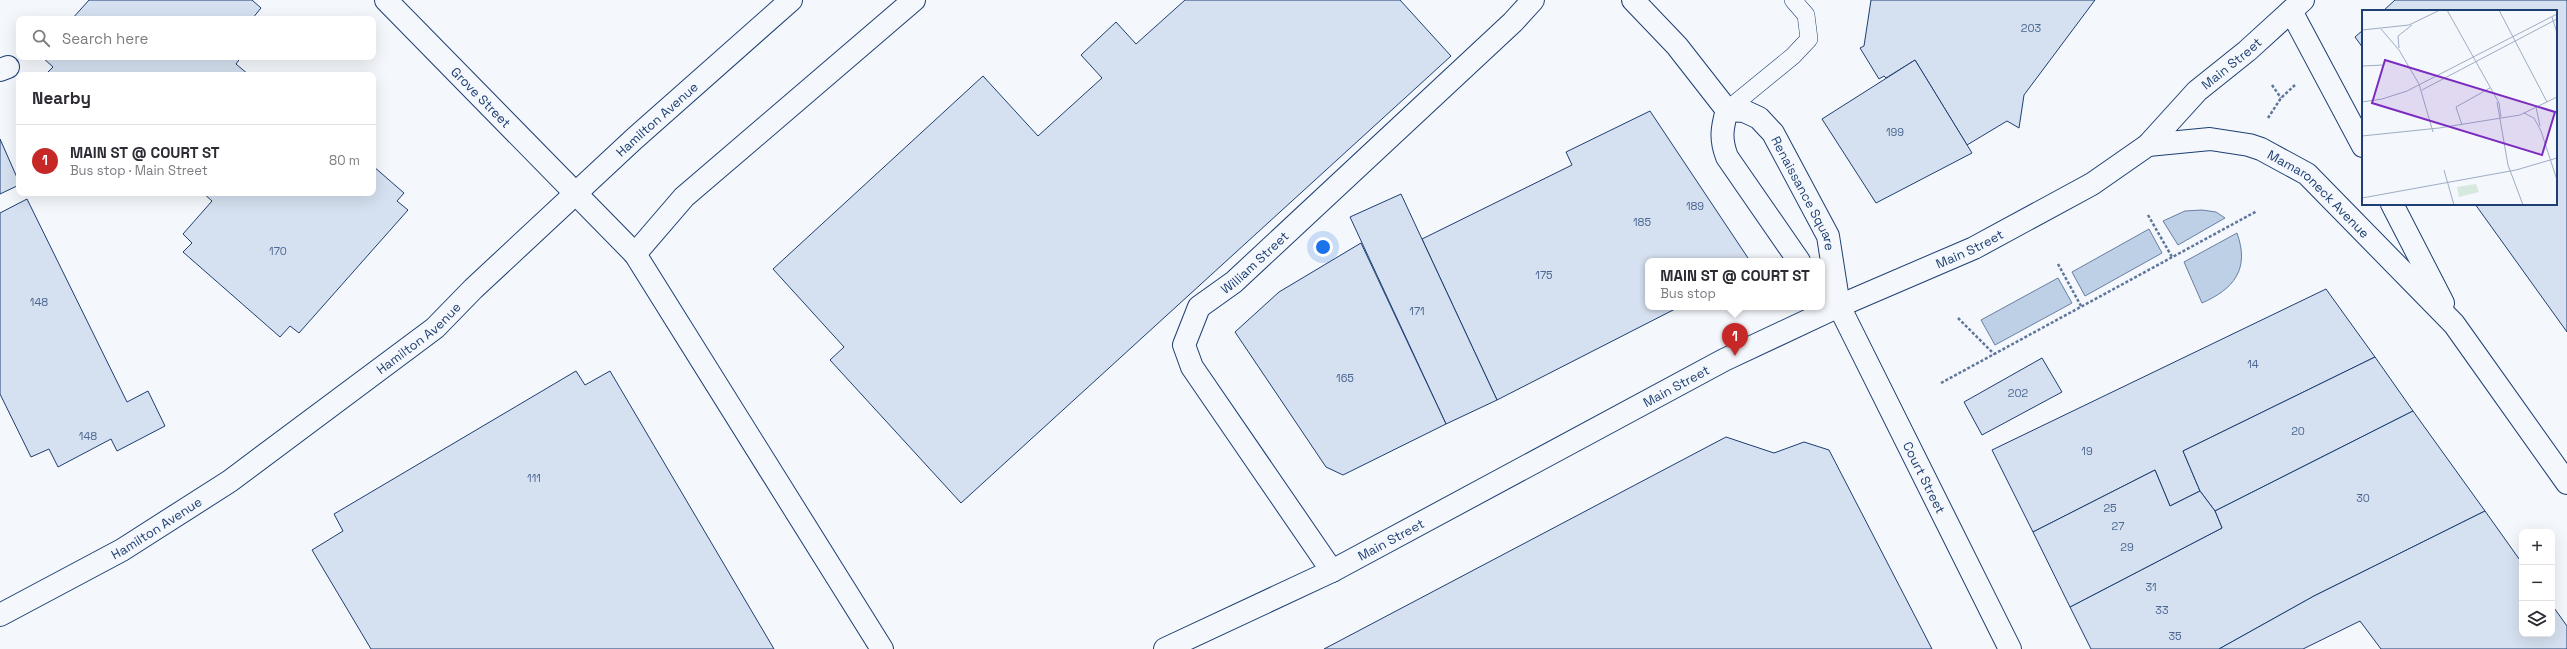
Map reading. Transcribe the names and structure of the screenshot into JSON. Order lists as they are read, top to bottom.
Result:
{
  "streets": {
    "main road": [
      "Main Street",
      "Grove Street",
      "Hamilton Avenue",
      "Renaissance Square",
      "Mamaroneck Avenue",
      "William Street",
      "Court Street"
    ]
  },
  "crossings": [
    ["Main Street", "Renaissance Square"],
    ["Main Street", "Mamaroneck Avenue"],
    ["Main Street", "William Street"],
    ["Main Street", "Court Street"],
    ["Grove Street", "Hamilton Avenue"],
    ["Renaissance Square", "Court Street"]
  ],
  "house_numbers": [
    "203",
    "199",
    "189",
    "185",
    "170",
    "175",
    "148",
    "171",
    "14",
    "165",
    "202",
    "20",
    "148",
    "19",
    "111",
    "30",
    "25",
    "27",
    "29",
    "31",
    "33",
    "35"
  ],
  "page": {
    "search": "Search here",
    "heading": "Nearby",
    "list": [
      {
        "mark": "1",
        "name": "MAIN ST @ COURT ST",
        "note": "Bus stop · Main Street",
        "value": "80 m"
      }
    ],
    "popup": ["MAIN ST @ COURT ST", "Bus stop"],
    "pins": "1",
    "map_buttons": ["+", "−"]
  }
}
